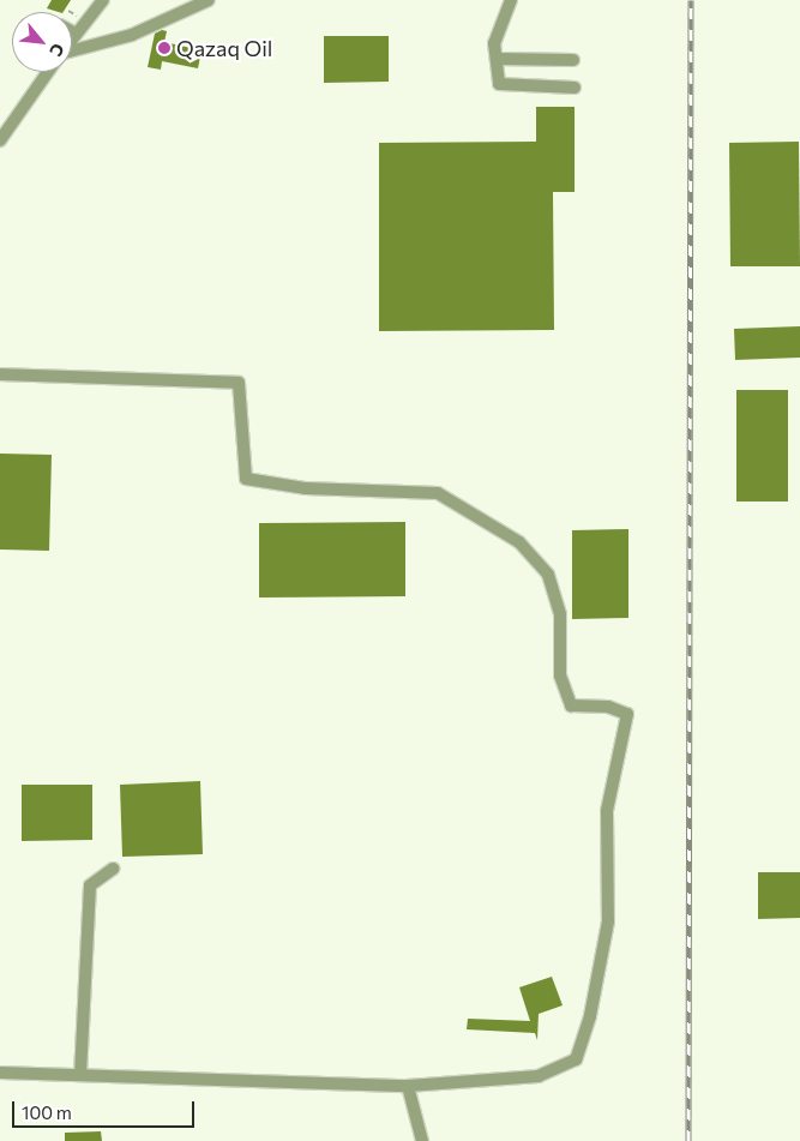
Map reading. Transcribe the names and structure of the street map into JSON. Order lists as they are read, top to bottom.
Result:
{
  "places": ["Qazaq Oil"],
  "scale_bar": "100 m",
  "north": "bottom right"
}
